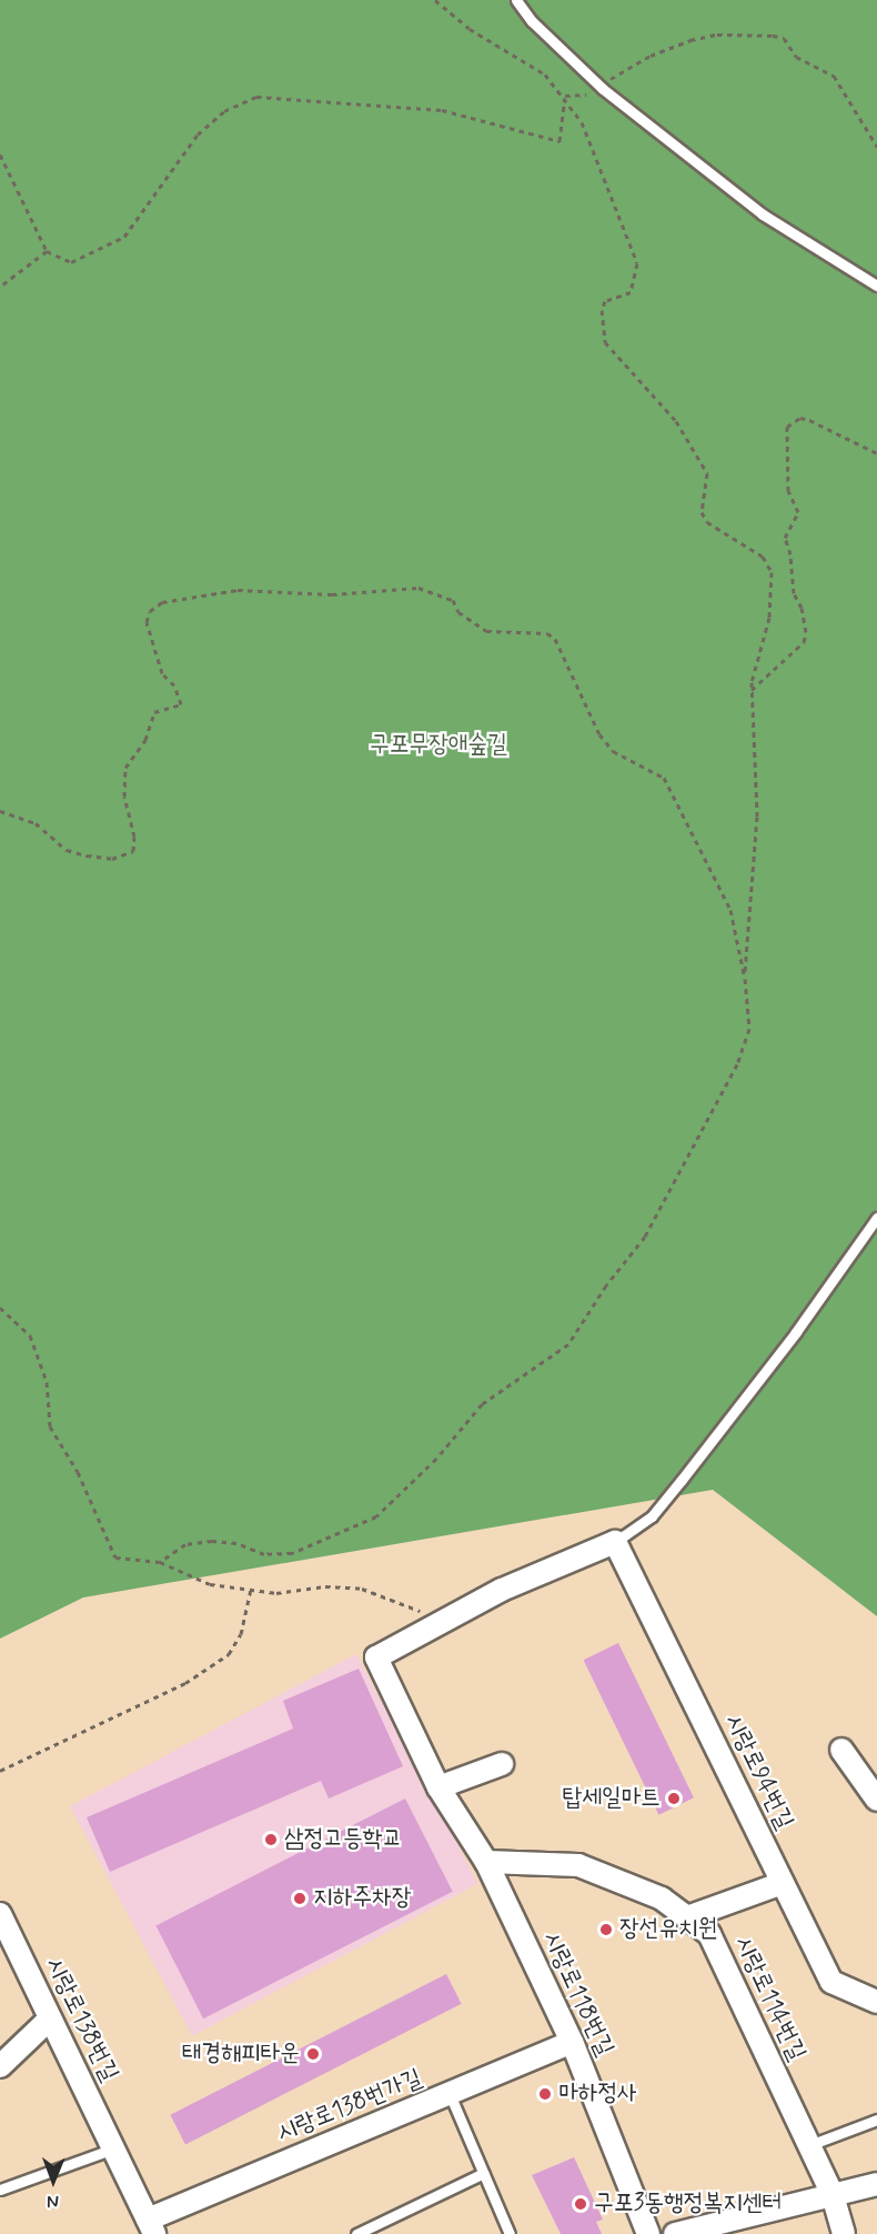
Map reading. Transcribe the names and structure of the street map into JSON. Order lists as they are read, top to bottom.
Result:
{
  "streets": {
    "street": [
      "시랑로94번길",
      "시랑로118번길",
      "시랑로114번길",
      "시랑로138번길",
      "시랑로138번가길"
    ]
  },
  "crossings": [
    ["시랑로94번길", "시랑로118번길"],
    ["시랑로118번길", "시랑로114번길"],
    ["시랑로118번길", "시랑로138번가길"],
    ["시랑로138번길", "시랑로138번가길"]
  ],
  "parks": ["구포무장애숲길"],
  "places": [
    "탑세일마트",
    "삼정고등학교",
    "지하주차장",
    "장선유치원",
    "태경해피타운",
    "마하정사",
    "구포3동행정복지센터"
  ],
  "north": "bottom"
}
